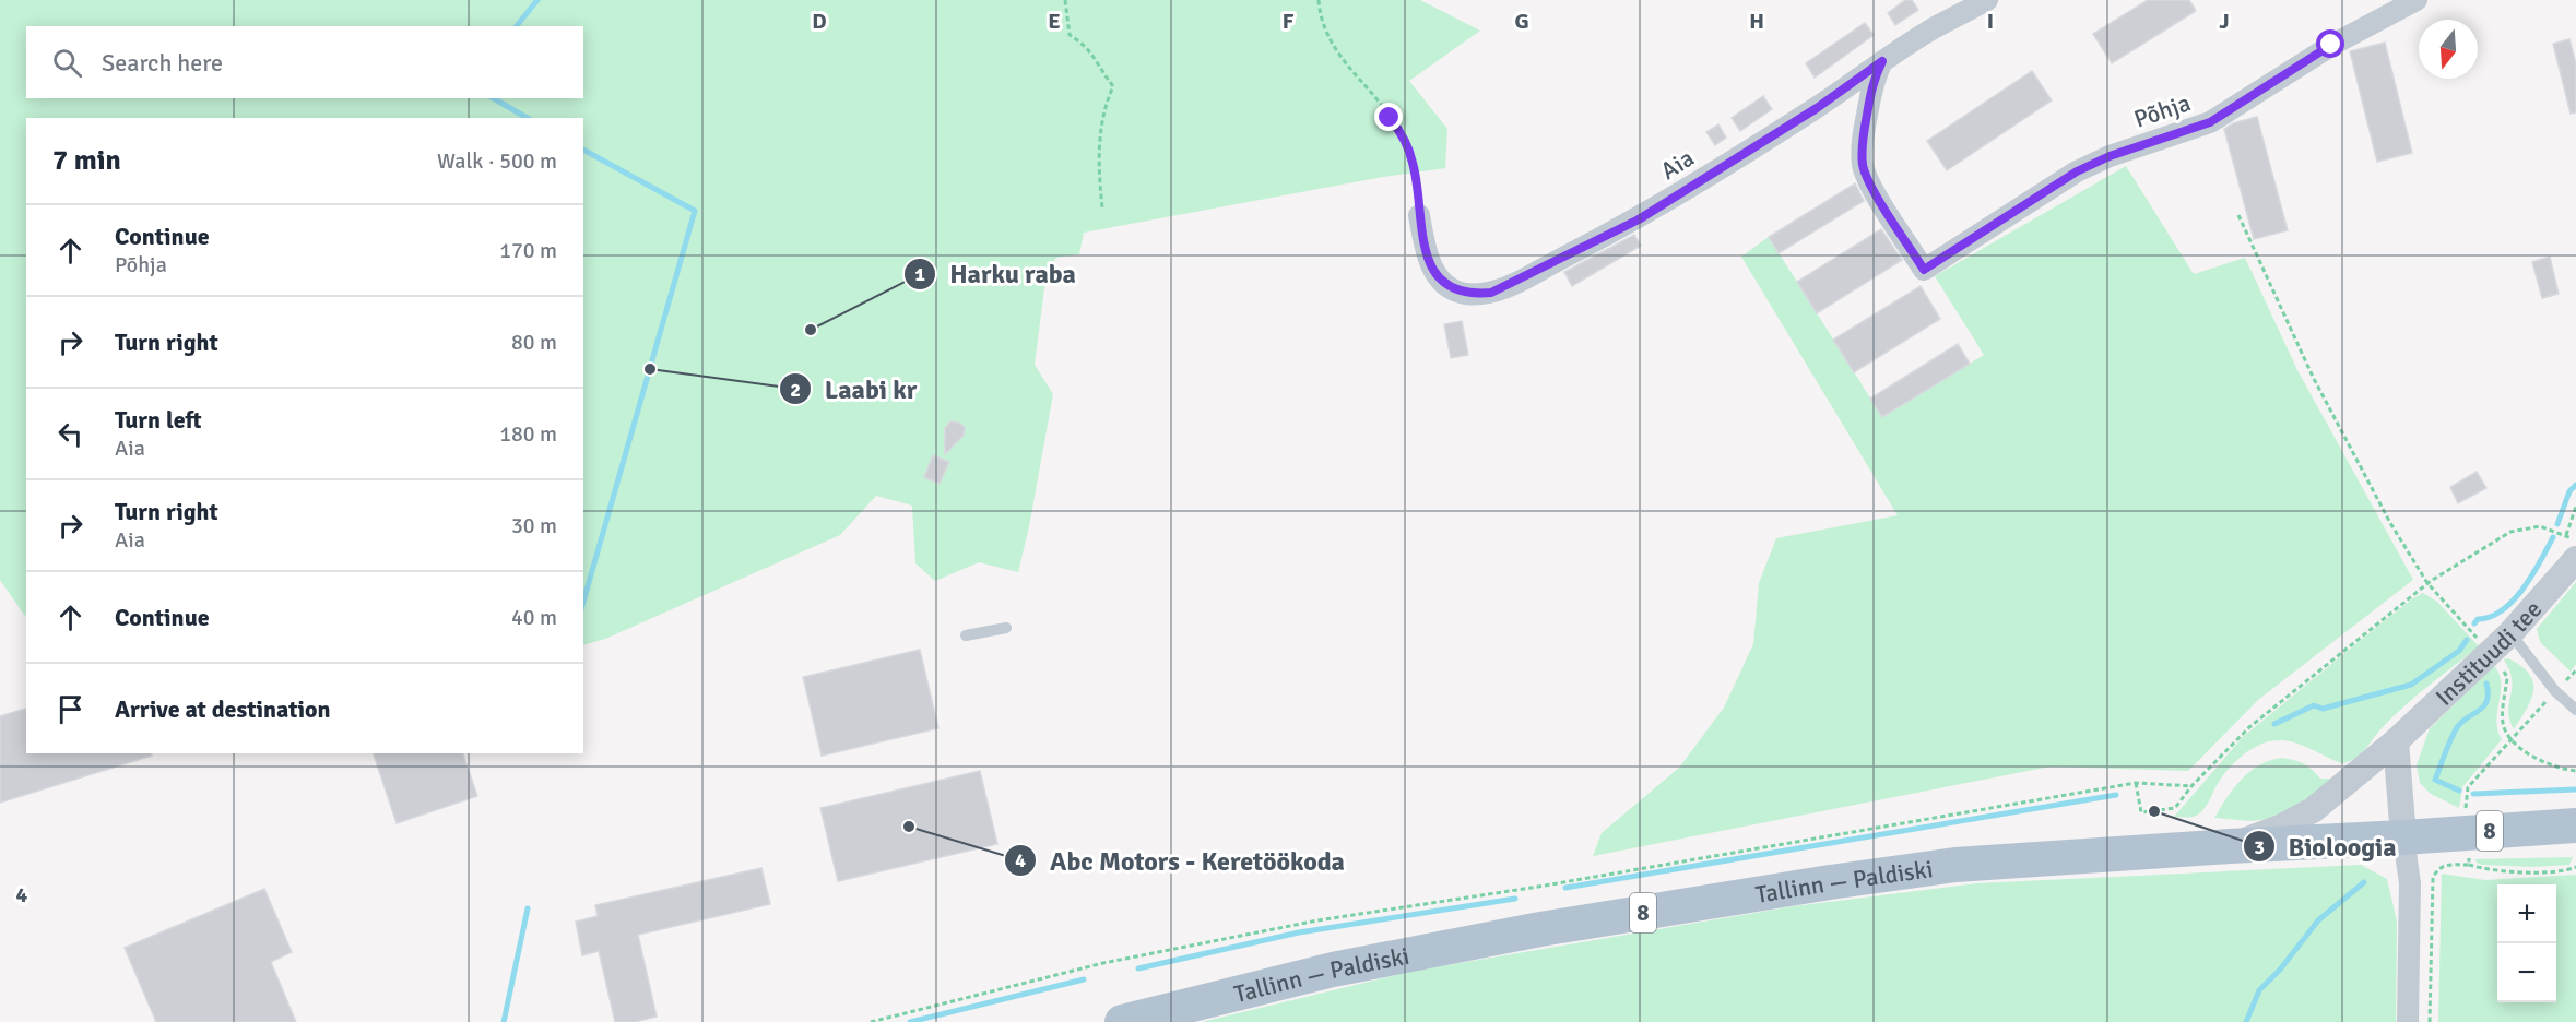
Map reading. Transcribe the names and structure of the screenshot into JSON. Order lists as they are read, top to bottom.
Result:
{
  "streets": {
    "main road": ["8", "Tallinn — Paldiski"],
    "street": ["Põhja", "Aia", "Instituudi tee"]
  },
  "crossings": [
    ["Põhja", "Aia"],
    ["Instituudi tee", "Tallinn — Paldiski"]
  ],
  "places": [
    "Harku raba",
    "Laabi kr",
    "Bioloogia",
    "Abc Motors - Keretöökoda"
  ],
  "north": "bottom",
  "page": {
    "search": "Search here",
    "heading": ["7 min", "Walk · 500 m"],
    "list": [
      ["Continue", "Põhja", "170 m"],
      ["Turn right", "80 m"],
      ["Turn left", "Aia", "180 m"],
      ["Turn right", "Aia", "30 m"],
      ["Continue", "40 m"],
      "Arrive at destination"
    ],
    "map_buttons": ["+", "−"]
  },
  "grid": {
    "columns": [
      "D",
      "E",
      "F",
      "G",
      "H",
      "I",
      "J"
    ],
    "rows": ["4"]
  }
}
